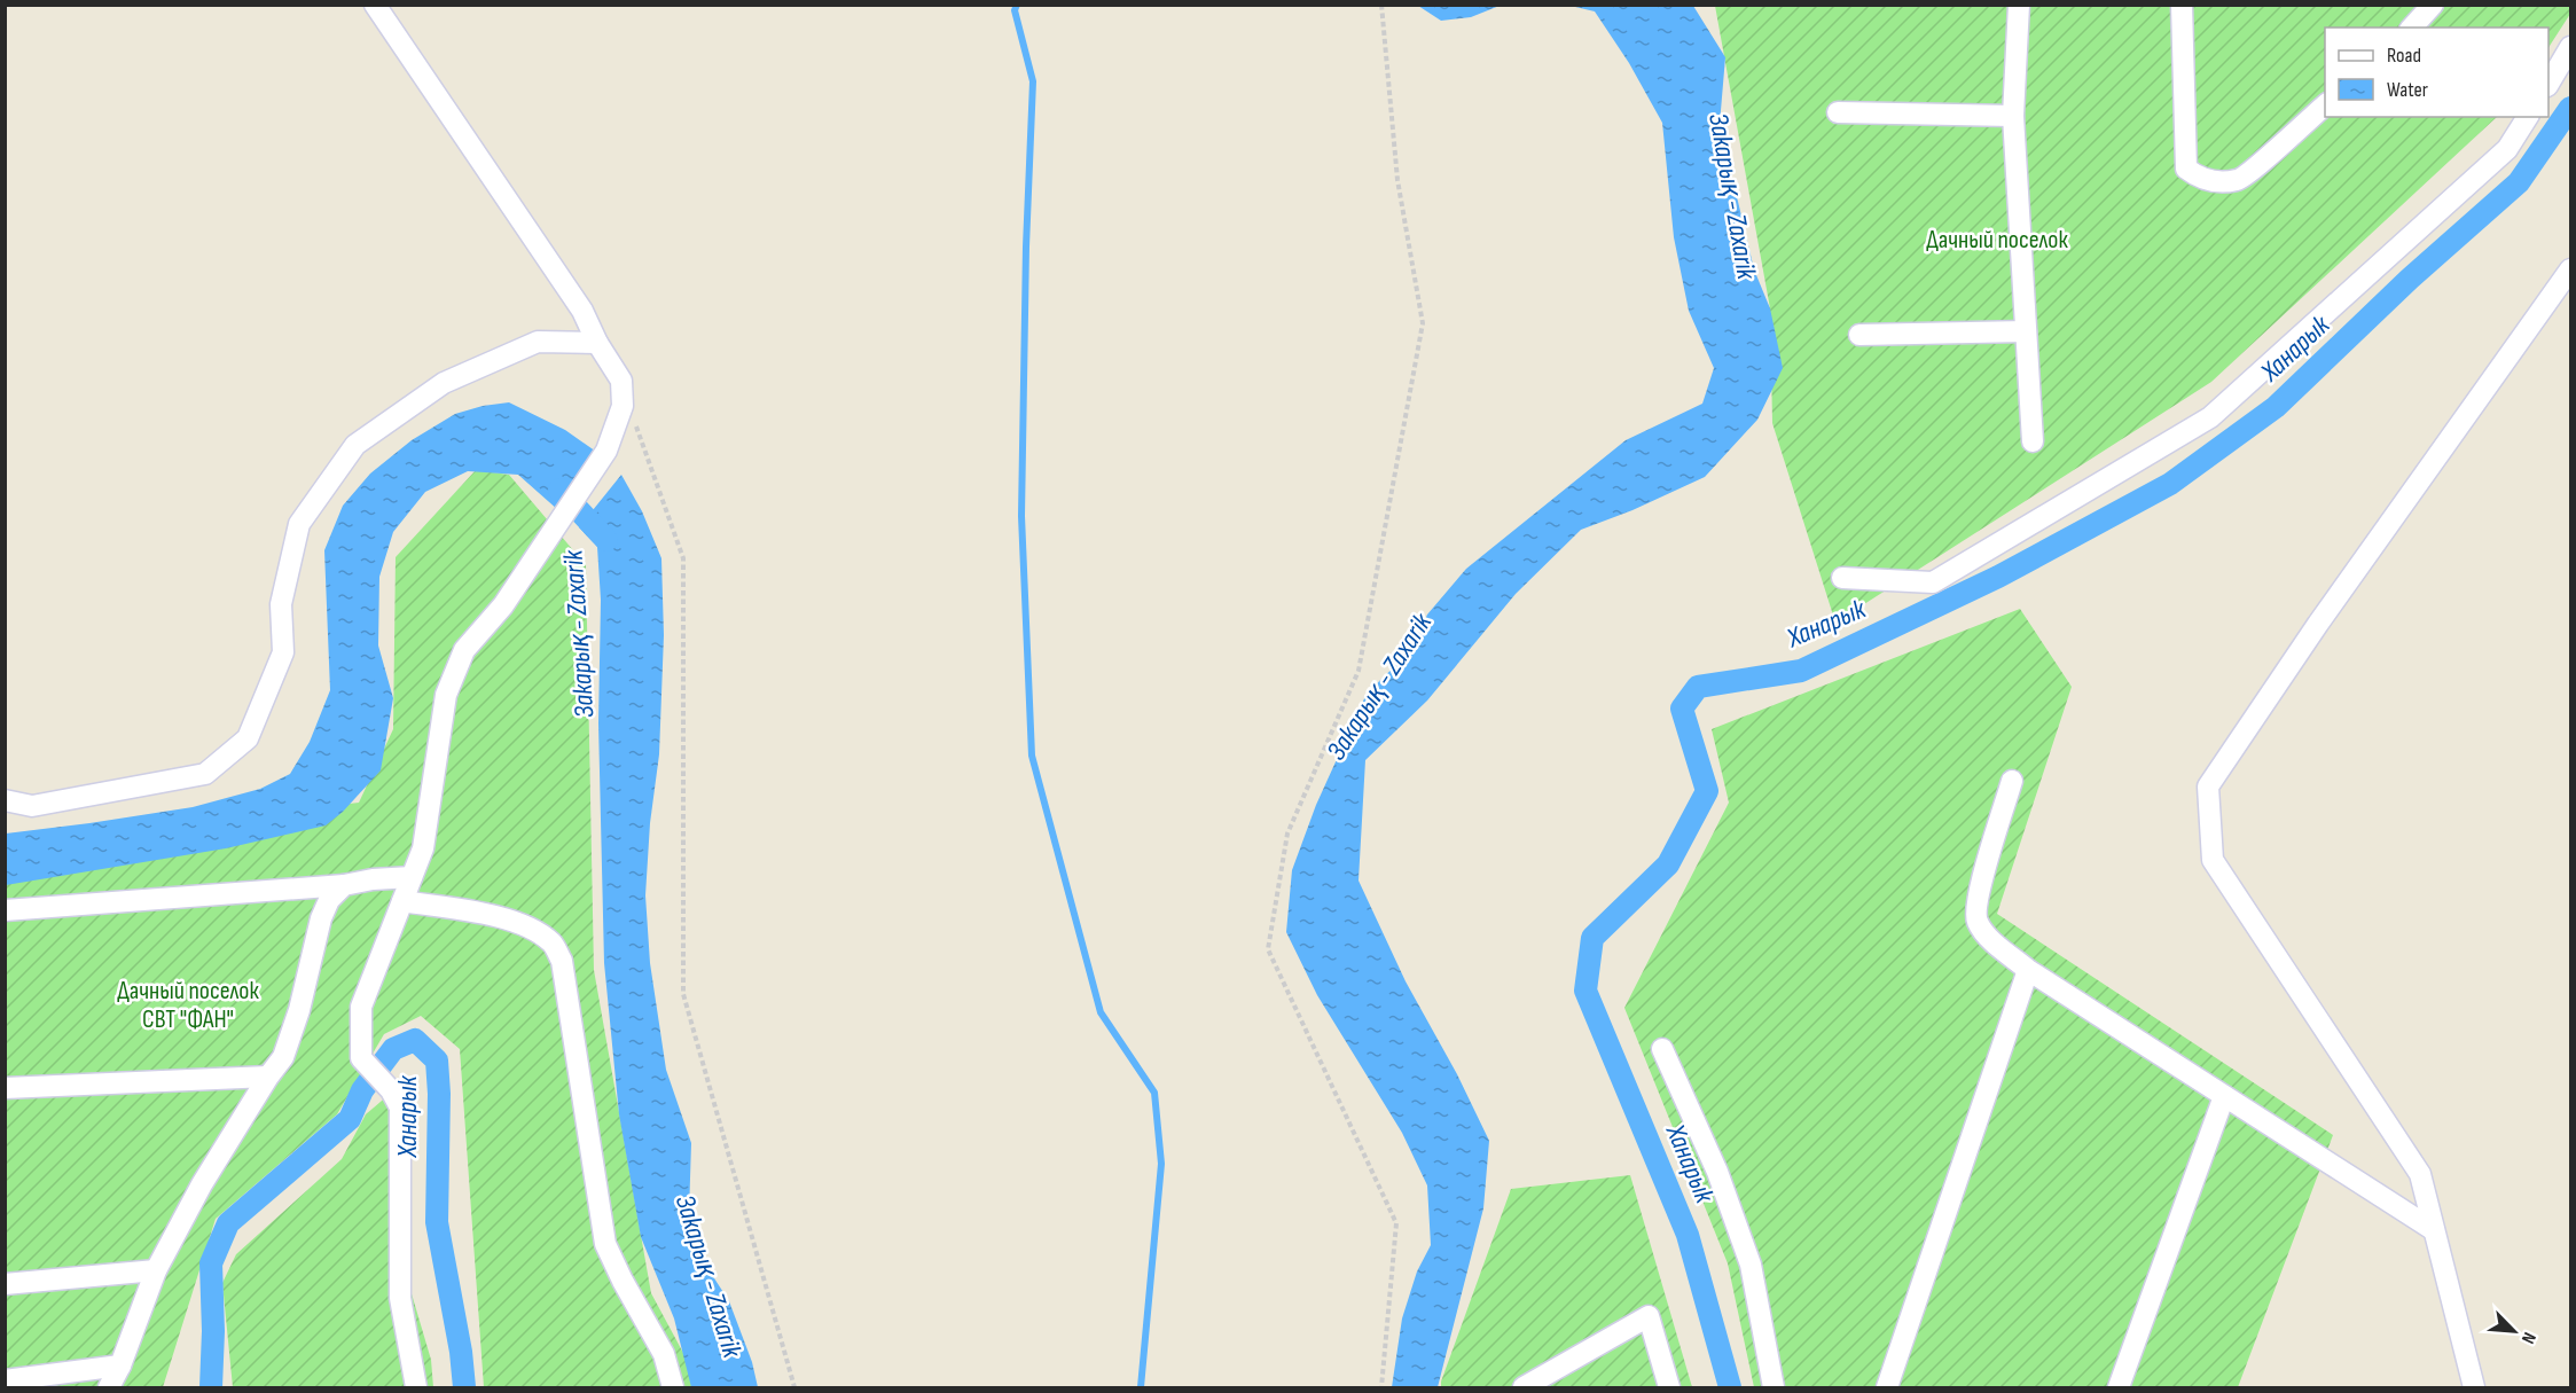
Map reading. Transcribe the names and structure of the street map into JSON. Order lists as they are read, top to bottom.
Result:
{
  "water": ["Закарық - Zaxarik", "Ханарык"],
  "parks": ["Дачный поселок", "Дачный поселок СВТ \"ФАН\""],
  "legend": ["Road", "Water"],
  "north": "bottom right"
}
